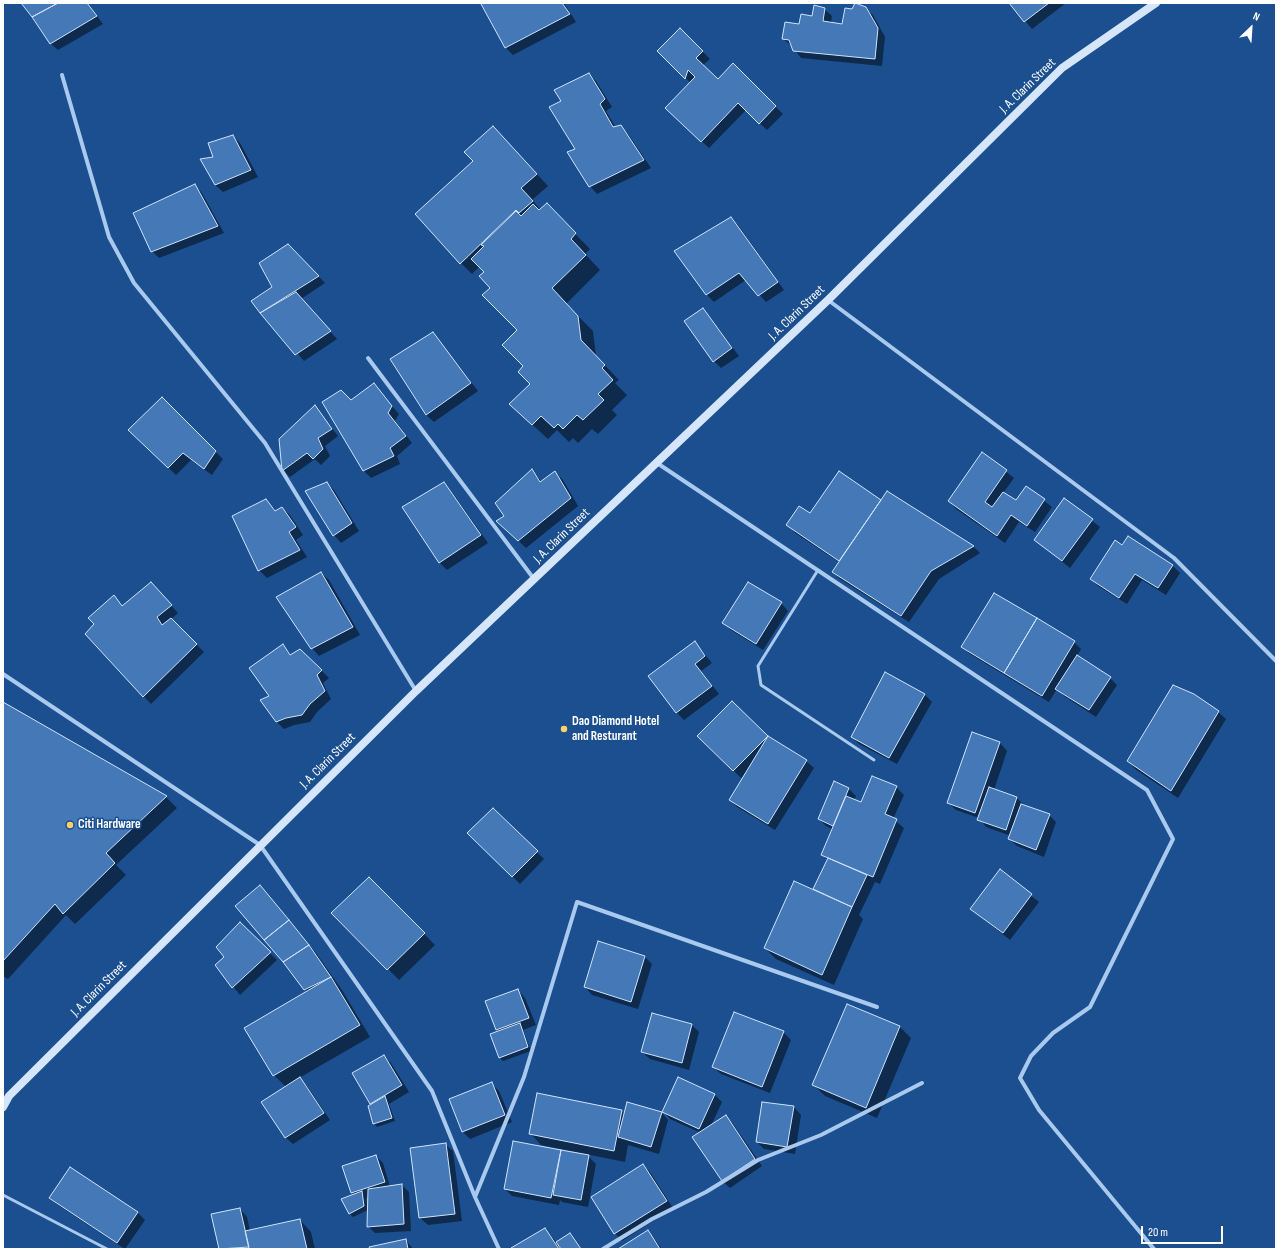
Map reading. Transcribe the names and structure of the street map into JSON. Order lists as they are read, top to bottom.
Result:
{
  "streets": {
    "main road": ["J. A. Clarin Street"]
  },
  "places": ["Dao Diamond Hotel and Resturant", "Citi Hardware"],
  "scale_bar": "20 m",
  "north": "top right"
}
